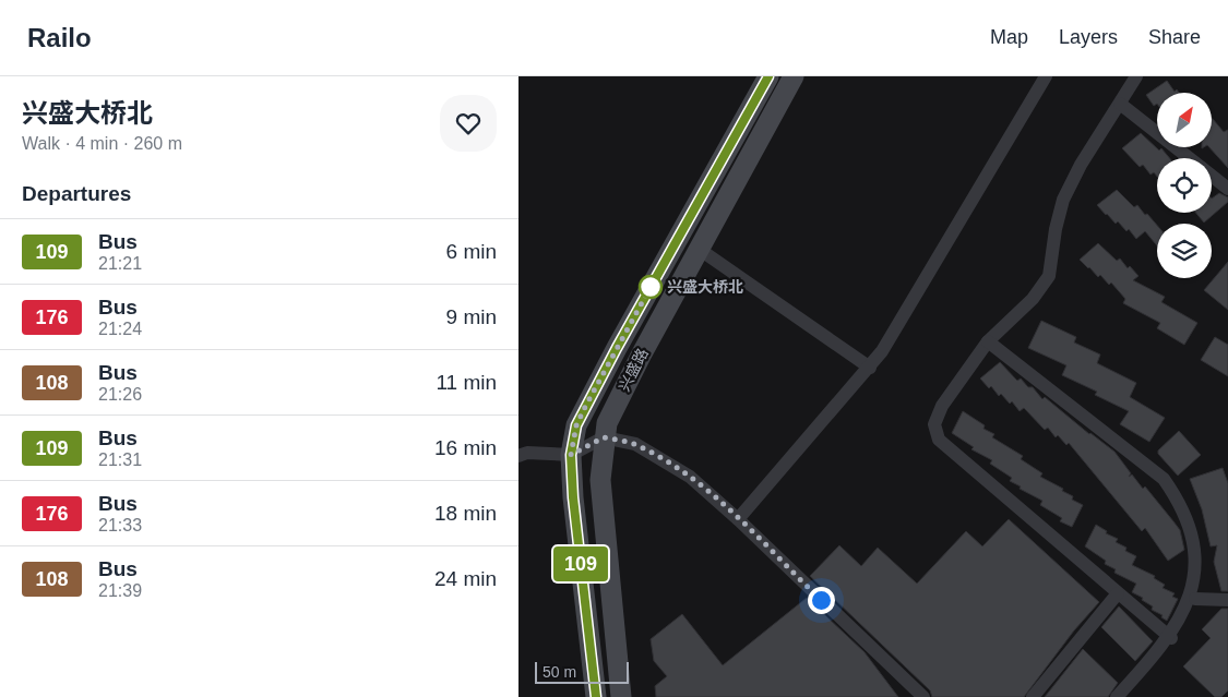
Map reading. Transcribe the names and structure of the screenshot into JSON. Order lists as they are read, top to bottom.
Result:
{
  "streets": {
    "street": ["兴盛路"]
  },
  "places": ["兴盛大桥北"],
  "lines": ["bus line 109"],
  "scale_bar": "50 m",
  "north": "top right",
  "page": {
    "header": "Railo",
    "nav": ["Map", "Layers", "Share"],
    "heading": [
      ["兴盛大桥北", "Walk · 4 min · 260 m"],
      "Departures"
    ],
    "on_map": "109",
    "list": [
      {
        "mark": "109",
        "name": "Bus",
        "note": "21:21",
        "value": "6 min"
      },
      {
        "mark": "176",
        "name": "Bus",
        "note": "21:24",
        "value": "9 min"
      },
      {
        "mark": "108",
        "name": "Bus",
        "note": "21:26",
        "value": "11 min"
      },
      {
        "mark": "109",
        "name": "Bus",
        "note": "21:31",
        "value": "16 min"
      },
      {
        "mark": "176",
        "name": "Bus",
        "note": "21:33",
        "value": "18 min"
      },
      {
        "mark": "108",
        "name": "Bus",
        "note": "21:39",
        "value": "24 min"
      }
    ],
    "scale": "50 m"
  }
}
